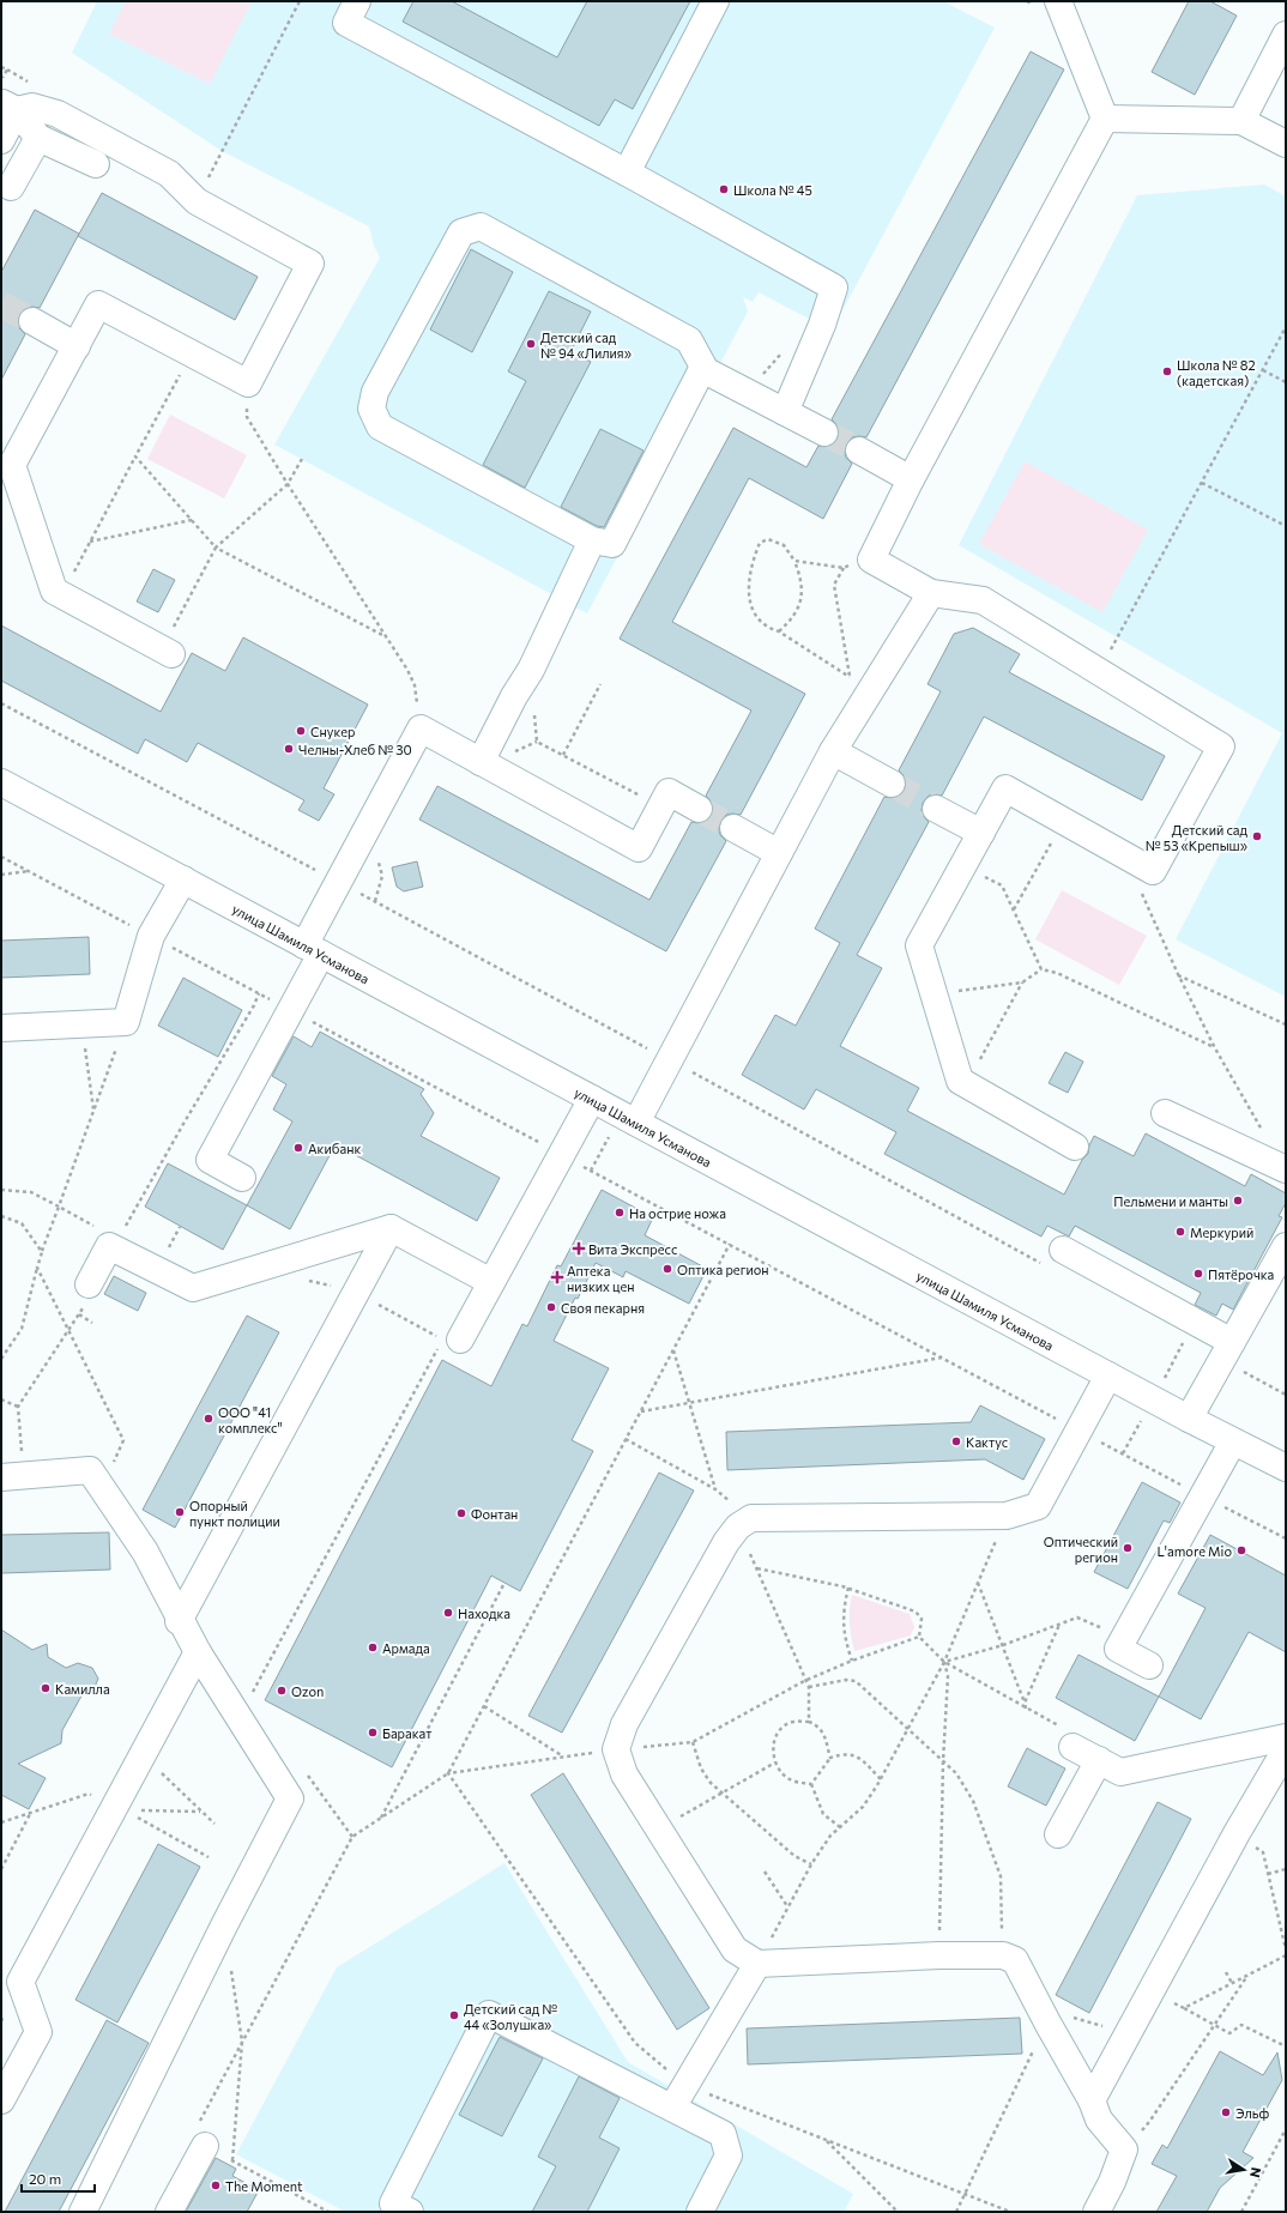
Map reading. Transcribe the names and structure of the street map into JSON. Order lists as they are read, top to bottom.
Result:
{
  "streets": {
    "street": ["улица Шамиля Усманова"]
  },
  "places": {
    "other": [
      "Школа № 45",
      "Детский сад № 94 «Лилия»",
      "Школа № 82 (кадетская)",
      "Снукер",
      "Челны-Хлеб № 30",
      "Детский сад № 53 «Крепыш»",
      "Акибанк",
      "Пельмени и манты",
      "На острие ножа",
      "Меркурий",
      "Оптика регион",
      "Пятёрочка",
      "Своя пекарня",
      "ООО \"41 комплекс\"",
      "Кактус",
      "Опорный пункт полиции",
      "Фонтан",
      "Оптический регион",
      "L'amore Mio",
      "Находка",
      "Армада",
      "Камилла",
      "Ozon",
      "Баракат",
      "Детский сад № 44 «Золушка»",
      "Эльф",
      "The Moment"
    ],
    "health": ["Вита Экспресс", "Аптека низких цен"]
  },
  "scale_bar": "20 m",
  "north": "right"
}
